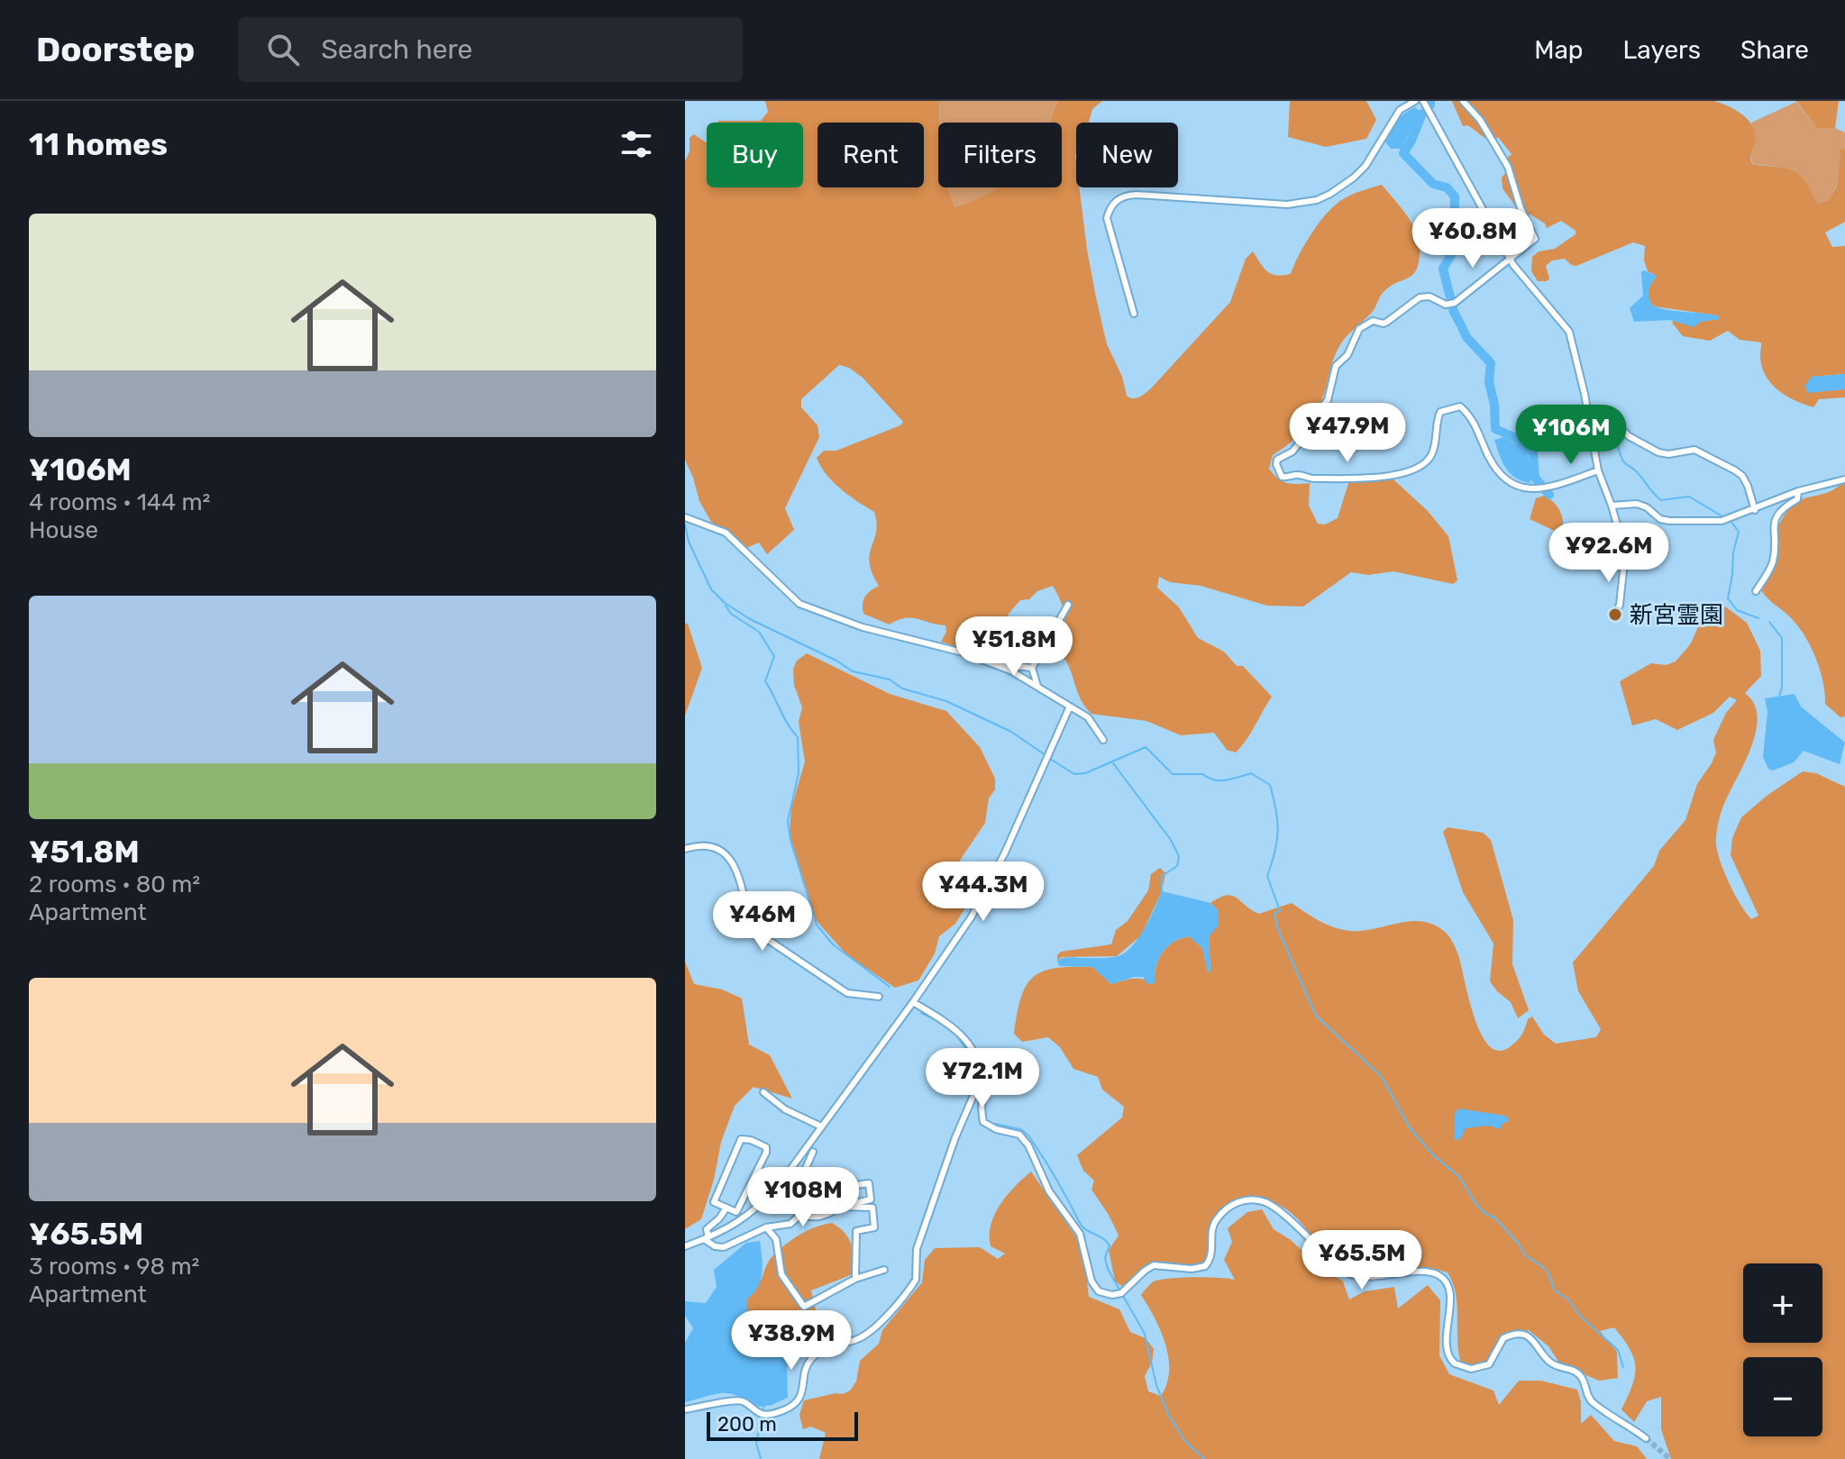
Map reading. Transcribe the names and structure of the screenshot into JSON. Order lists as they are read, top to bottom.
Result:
{
  "places": ["新宮霊園"],
  "scale_bar": "200 m",
  "page": {
    "header": "Doorstep",
    "search": "Search here",
    "nav": ["Map", "Layers", "Share"],
    "heading": "11 homes",
    "chip": [
      "Buy",
      "Rent",
      "Filters",
      "New"
    ],
    "list": [
      {
        "name": "¥106M",
        "note": "4 rooms · 144 m² · House"
      },
      {
        "name": "¥51.8M",
        "note": "2 rooms · 80 m² · Apartment"
      },
      {
        "name": "¥65.5M",
        "note": "3 rooms · 98 m² · Apartment"
      }
    ],
    "price": [
      "¥60.8M",
      "¥47.9M",
      "¥106M",
      "¥92.6M",
      "¥51.8M",
      "¥44.3M",
      "¥46M",
      "¥72.1M",
      "¥108M",
      "¥65.5M",
      "¥38.9M"
    ],
    "map_buttons": ["+", "−"],
    "scale": "200 m"
  }
}
